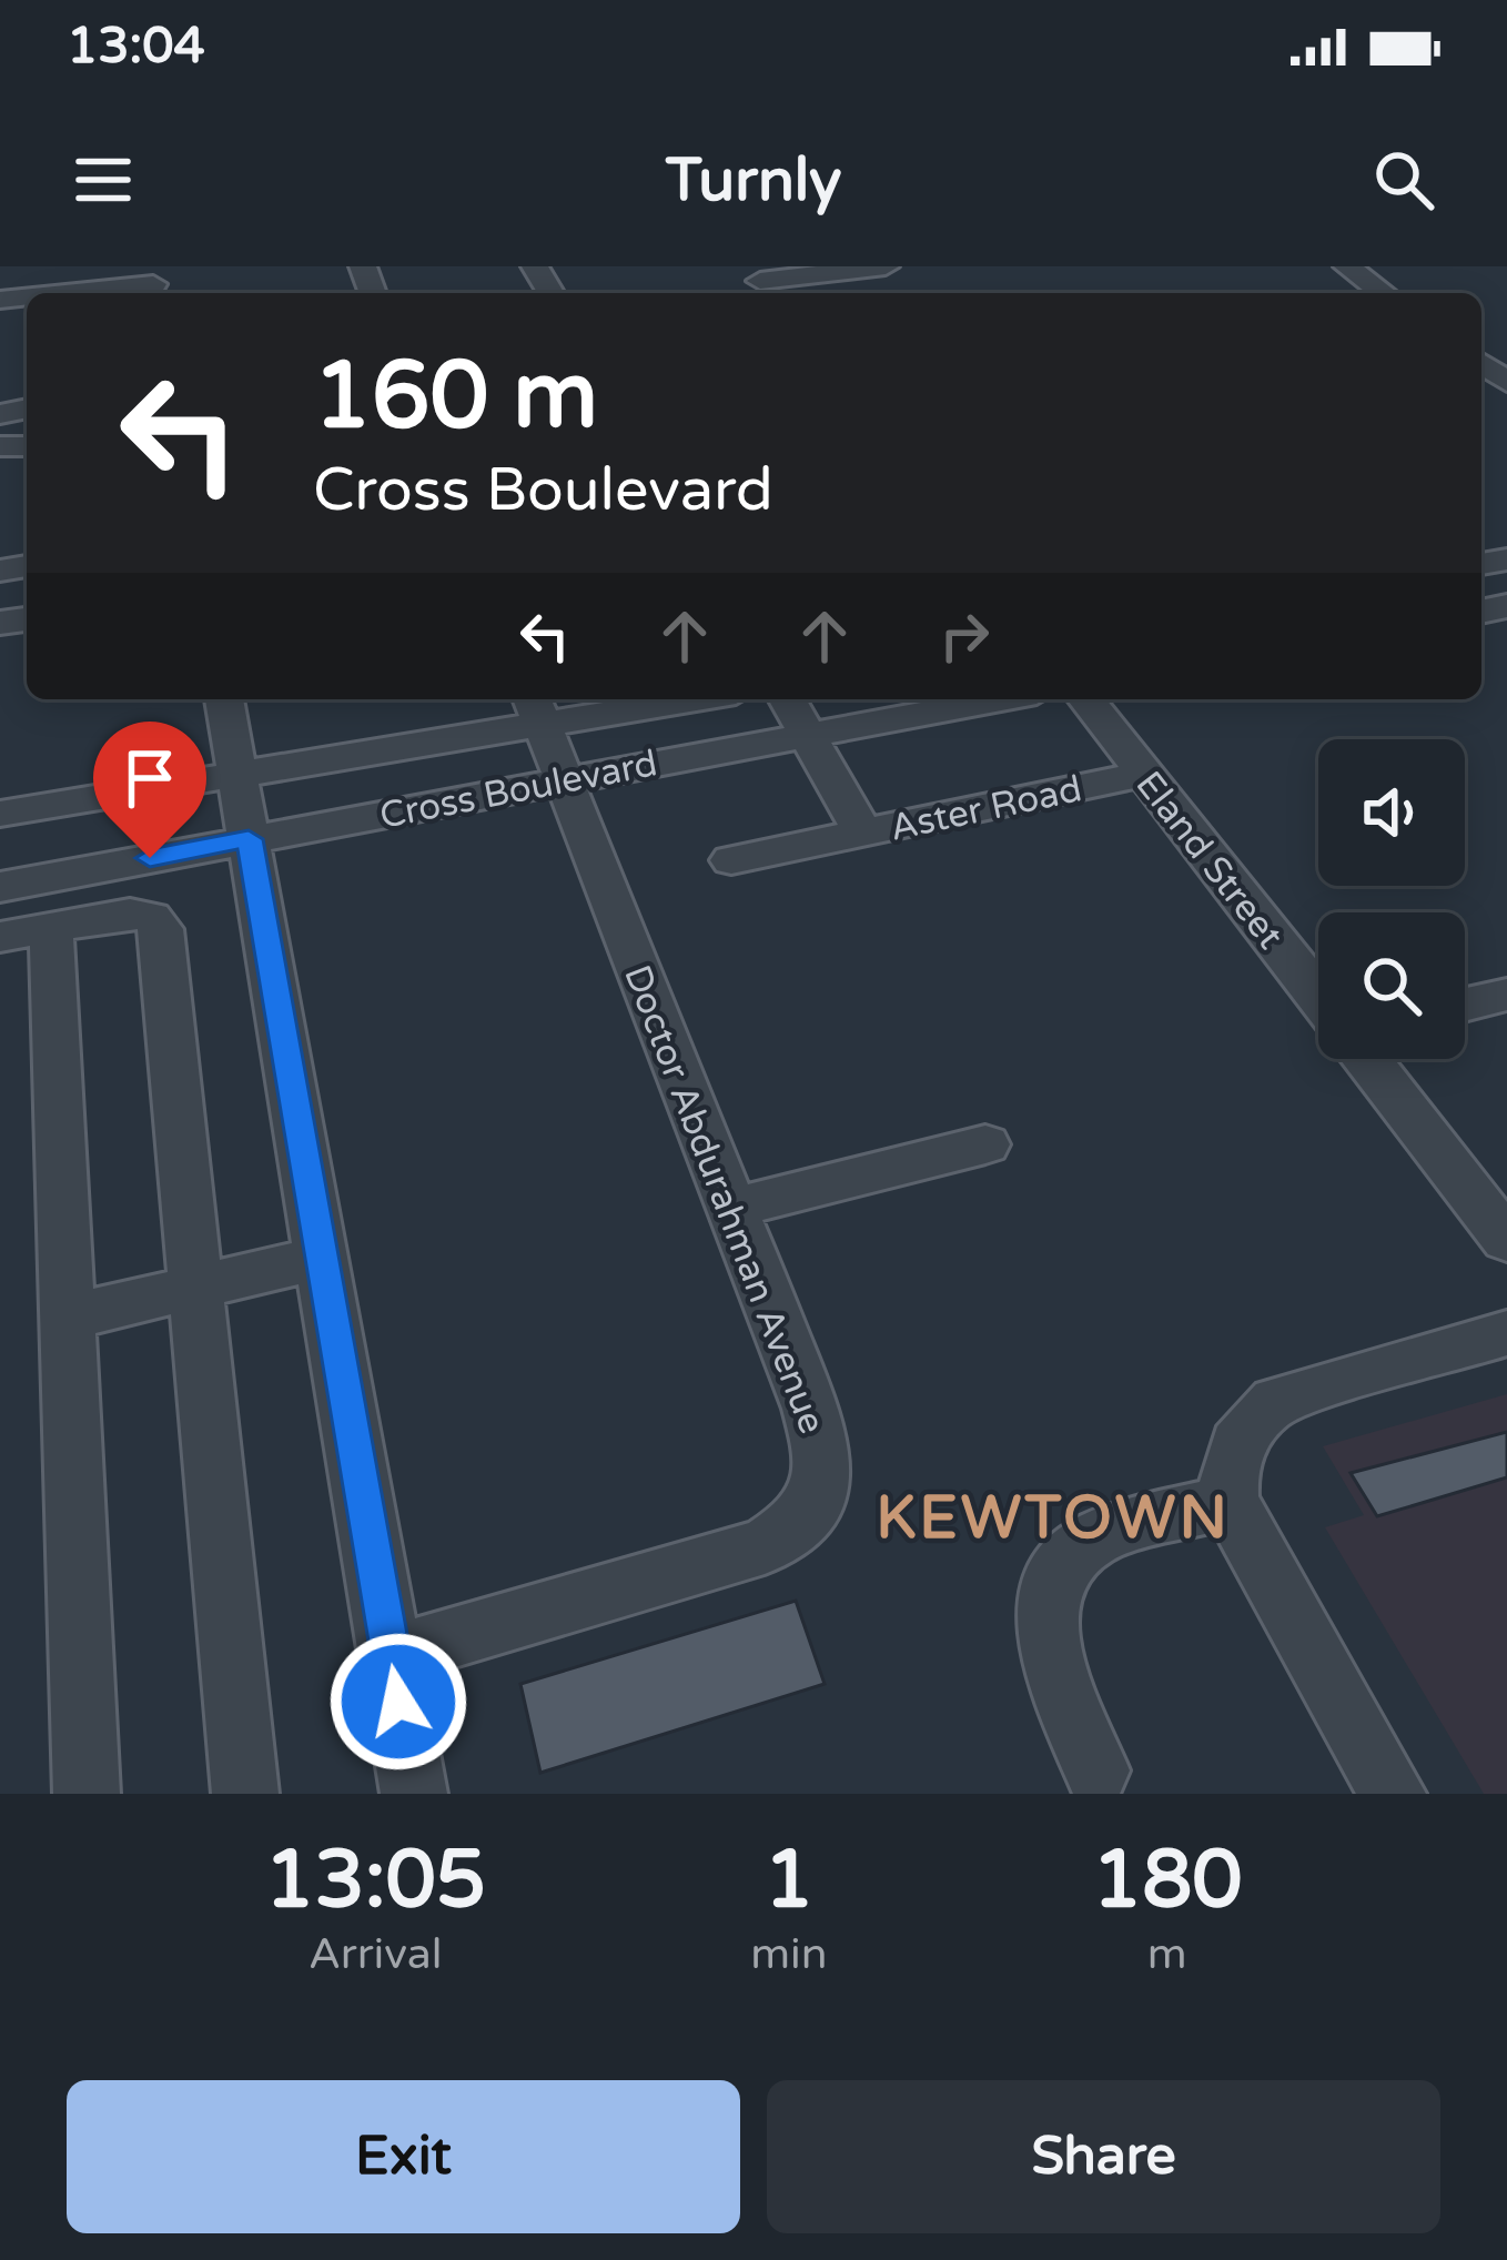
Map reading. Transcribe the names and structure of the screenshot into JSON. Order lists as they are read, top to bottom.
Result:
{
  "streets": {
    "street": [
      "Cross Boulevard",
      "Aster Road",
      "Eland Street",
      "Doctor Abdurahman Avenue"
    ]
  },
  "crossings": [
    ["Cross Boulevard", "Aster Road"],
    ["Cross Boulevard", "Doctor Abdurahman Avenue"],
    ["Aster Road", "Eland Street"]
  ],
  "districts": ["KEWTOWN"],
  "page": {
    "status": "13:04",
    "header": "Turnly",
    "turn": ["160 m", "Cross Boulevard"],
    "eta": [
      "13:05",
      "Arrival",
      "1",
      "min",
      "180",
      "m"
    ],
    "buttons": ["Exit", "Share"]
  }
}
